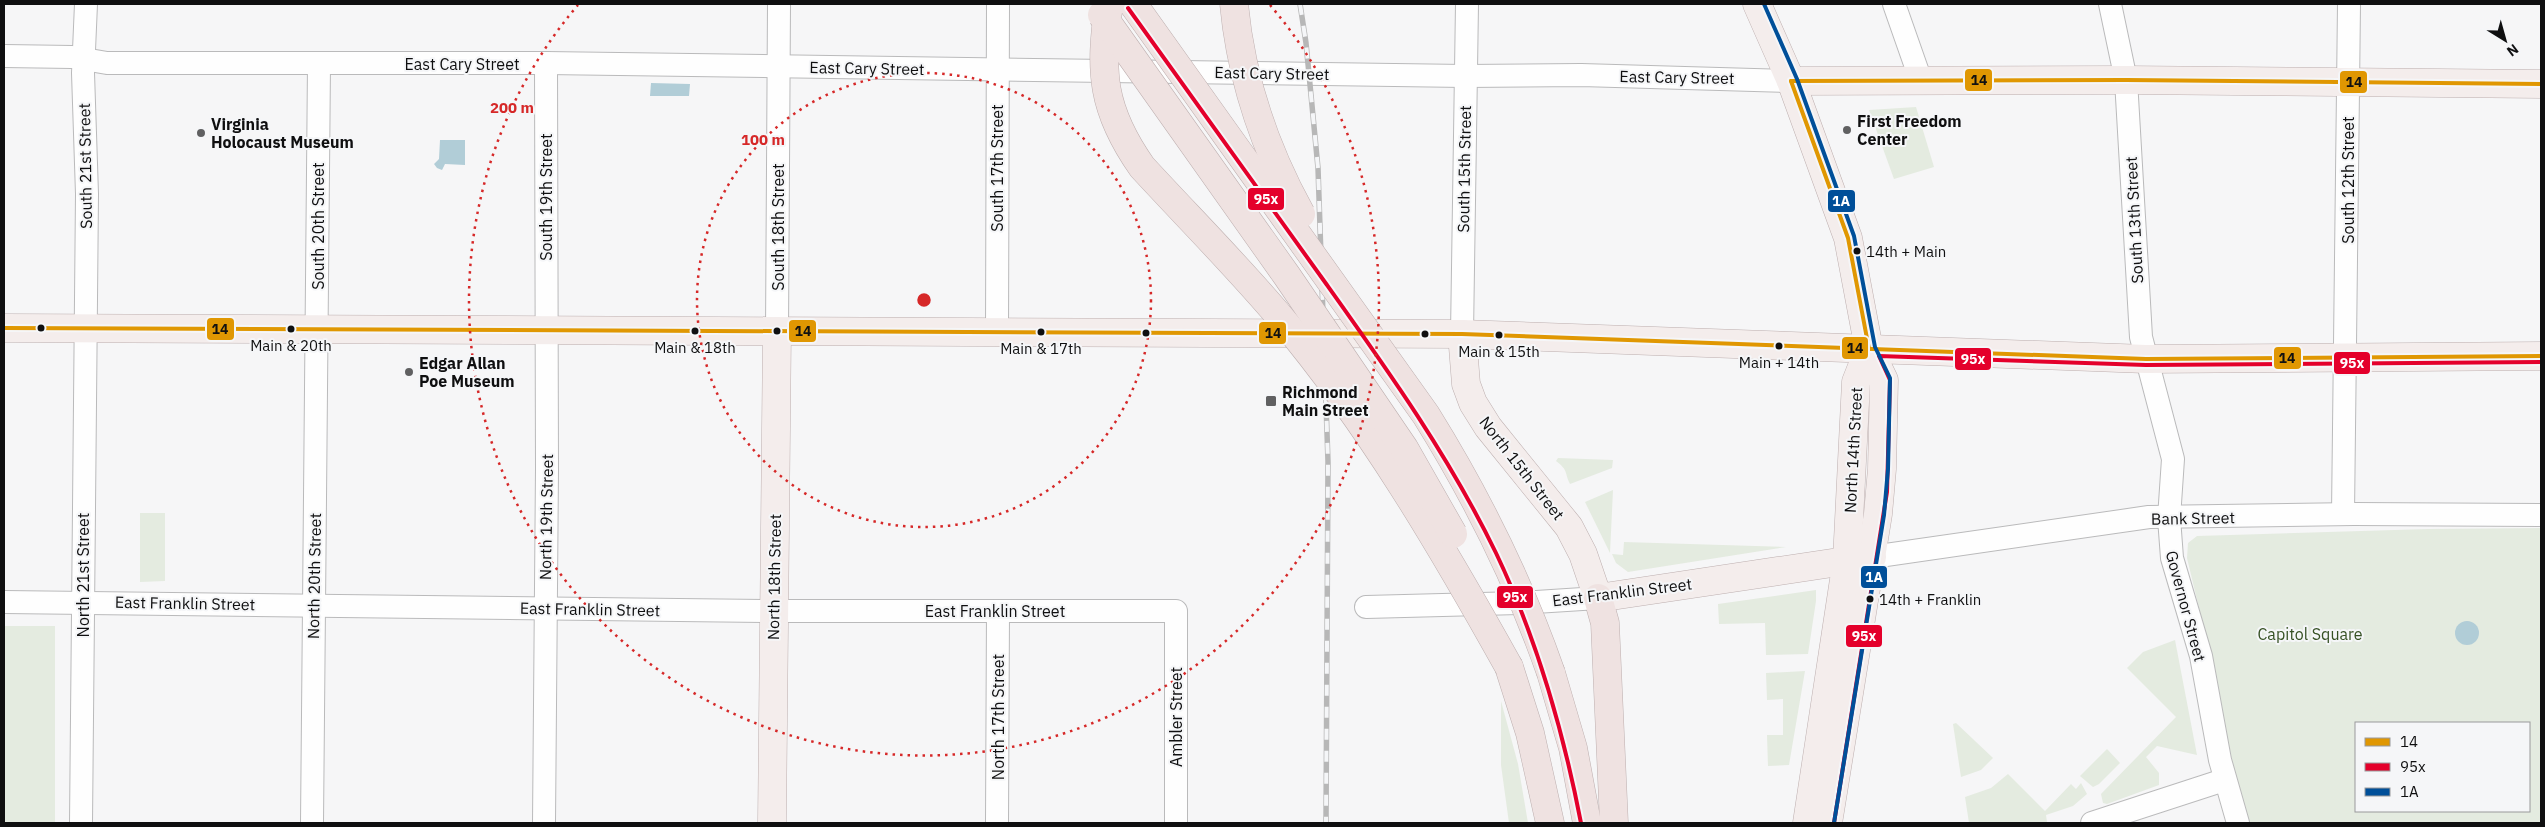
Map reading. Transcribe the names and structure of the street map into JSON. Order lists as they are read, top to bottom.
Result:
{
  "streets": {
    "main road": [
      "East Cary Street",
      "North 14th Street",
      "North 15th Street",
      "North 18th Street",
      "East Franklin Street"
    ],
    "street": [
      "South 21st Street",
      "South 17th Street",
      "South 15th Street",
      "South 12th Street",
      "South 19th Street",
      "South 13th Street",
      "South 20th Street",
      "South 18th Street",
      "North 19th Street",
      "Bank Street",
      "North 21st Street",
      "North 20th Street",
      "Governor Street",
      "North 17th Street",
      "Ambler Street"
    ]
  },
  "crossings": [
    ["East Cary Street", "South 21st Street"],
    ["East Cary Street", "South 17th Street"],
    ["East Cary Street", "South 15th Street"],
    ["East Cary Street", "South 12th Street"],
    ["East Cary Street", "South 19th Street"],
    ["East Cary Street", "South 13th Street"],
    ["East Cary Street", "South 20th Street"],
    ["East Cary Street", "South 18th Street"],
    ["South 21st Street", "North 21st Street"],
    ["South 15th Street", "North 15th Street"],
    ["South 12th Street", "Bank Street"],
    ["South 19th Street", "North 19th Street"],
    ["South 13th Street", "Governor Street"],
    ["South 20th Street", "North 20th Street"],
    ["South 18th Street", "North 18th Street"],
    ["North 14th Street", "Bank Street"],
    ["North 14th Street", "East Franklin Street"],
    ["North 15th Street", "East Franklin Street"],
    ["North 19th Street", "East Franklin Street"],
    ["Bank Street", "East Franklin Street"],
    ["Bank Street", "Governor Street"],
    ["North 21st Street", "East Franklin Street"],
    ["North 20th Street", "East Franklin Street"],
    ["North 18th Street", "East Franklin Street"],
    ["East Franklin Street", "North 17th Street"],
    ["East Franklin Street", "Ambler Street"]
  ],
  "parks": ["Capitol Square"],
  "places": {
    "other": [
      "First Freedom Center",
      "Virginia Holocaust Museum",
      "14th + Main",
      "Main & 20th",
      "Main & 18th",
      "Main & 17th",
      "Main & 15th",
      "Main + 14th",
      "Edgar Allan Poe Museum",
      "14th + Franklin"
    ],
    "transit": ["Richmond Main Street"]
  },
  "lines": ["transit line 1A", "transit line 95x", "transit line 14"],
  "legend": ["14", "95x", "1A"],
  "north": "bottom right",
  "rings": ["200 m", "100 m"]
}
